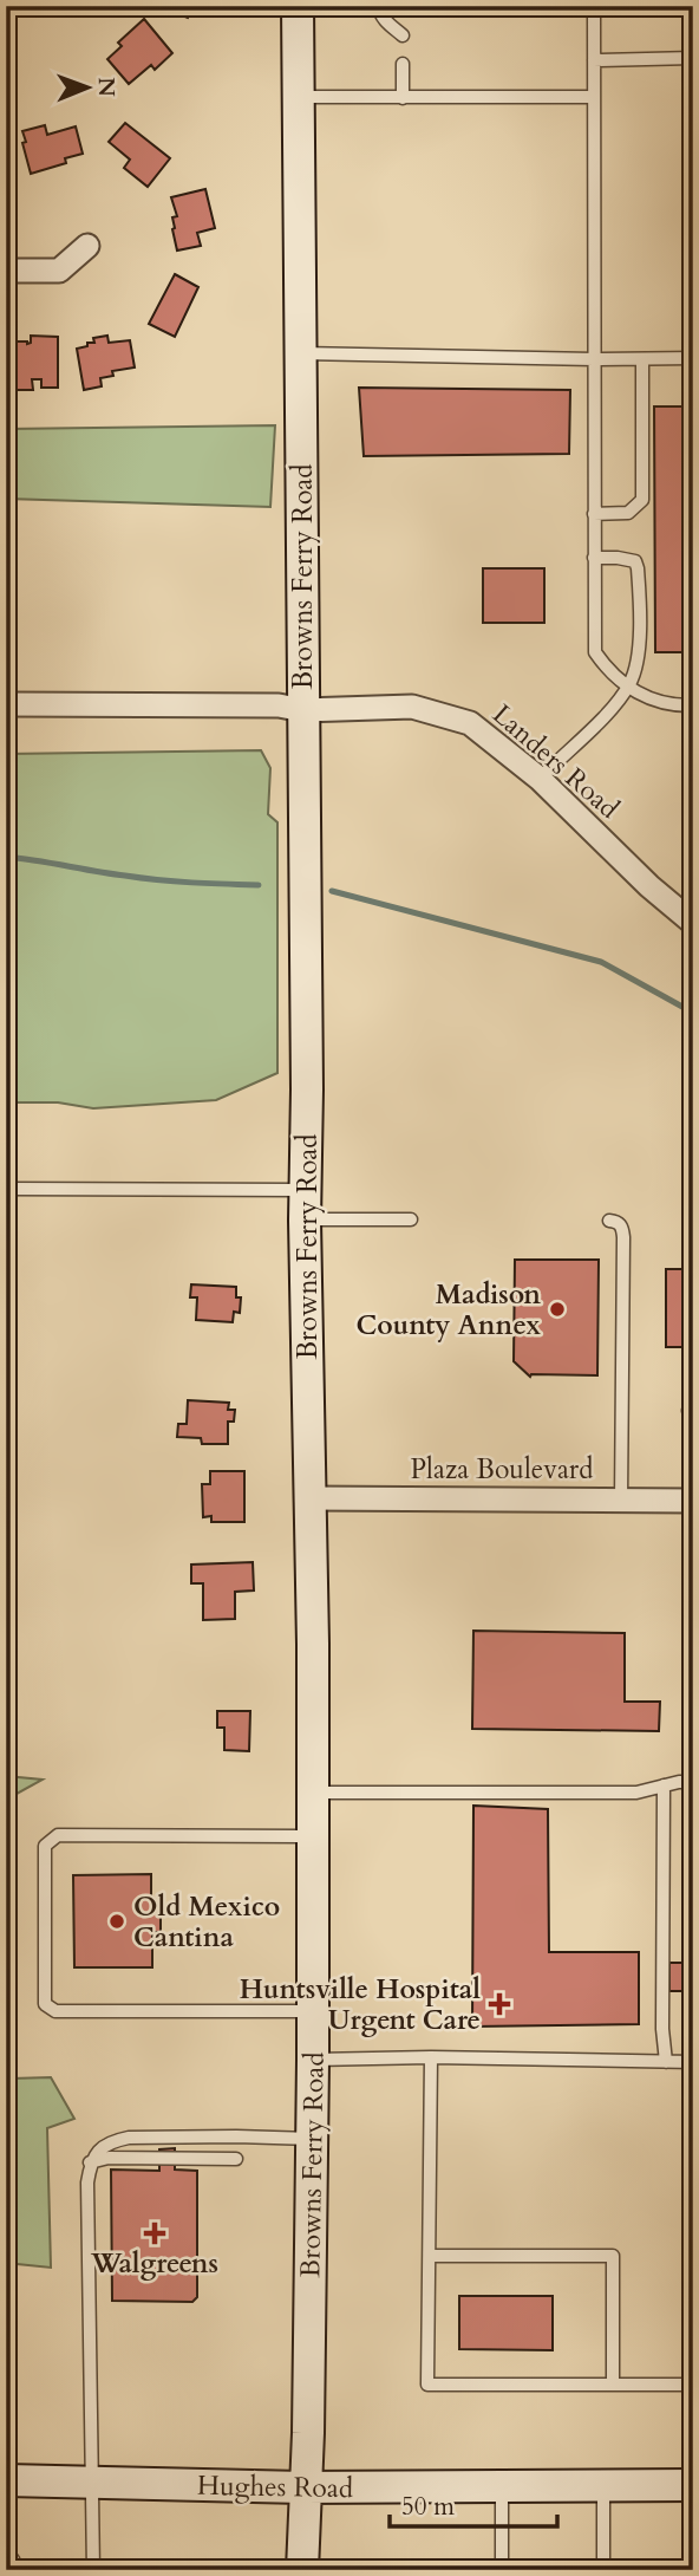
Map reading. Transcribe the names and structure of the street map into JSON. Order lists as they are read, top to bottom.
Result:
{
  "streets": {
    "main road": ["Browns Ferry Road", "Hughes Road"],
    "street": ["Landers Road", "Plaza Boulevard"]
  },
  "crossings": [
    ["Browns Ferry Road", "Landers Road"],
    ["Browns Ferry Road", "Plaza Boulevard"],
    ["Browns Ferry Road", "Hughes Road"]
  ],
  "places": {
    "other": ["Madison County Annex", "Old Mexico Cantina"],
    "health": ["Huntsville Hospital Urgent Care", "Walgreens"]
  },
  "scale_bar": "50 m",
  "north": "right"
}
